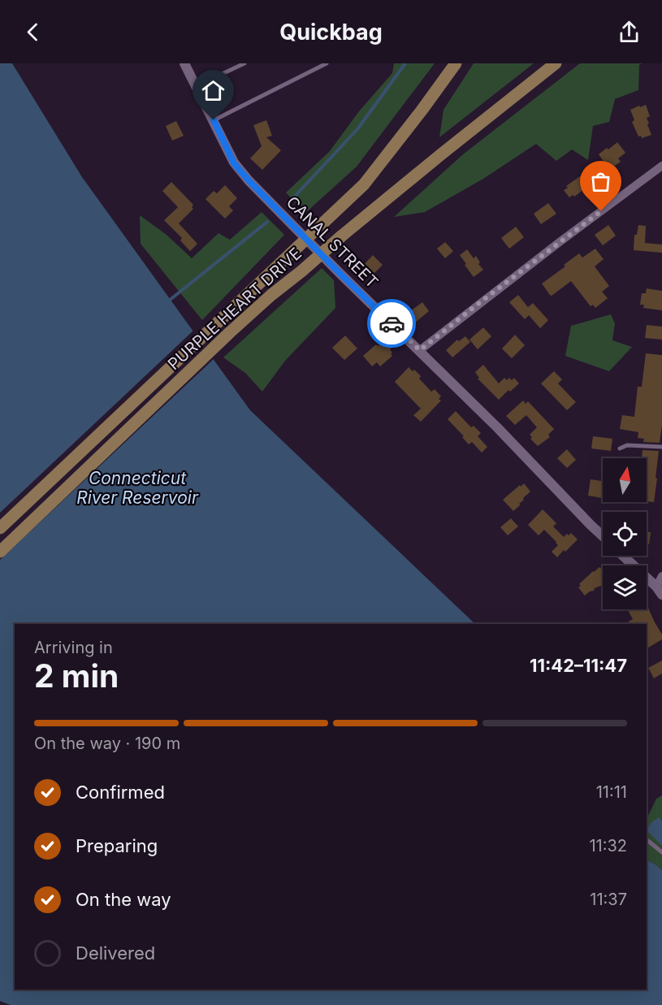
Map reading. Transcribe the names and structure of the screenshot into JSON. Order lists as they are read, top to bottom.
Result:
{
  "streets": {
    "main road": ["PURPLE HEART DRIVE"],
    "street": ["CANAL STREET"]
  },
  "water": ["Connecticut River Reservoir"],
  "north": "top",
  "page": {
    "header": "Quickbag",
    "heading": ["2 min", "Arriving in", "11:42–11:47"],
    "bar": "On the way · 190 m",
    "list": [
      ["Confirmed", "11:11"],
      ["Preparing", "11:32"],
      ["On the way", "11:37"],
      "Delivered"
    ]
  }
}
